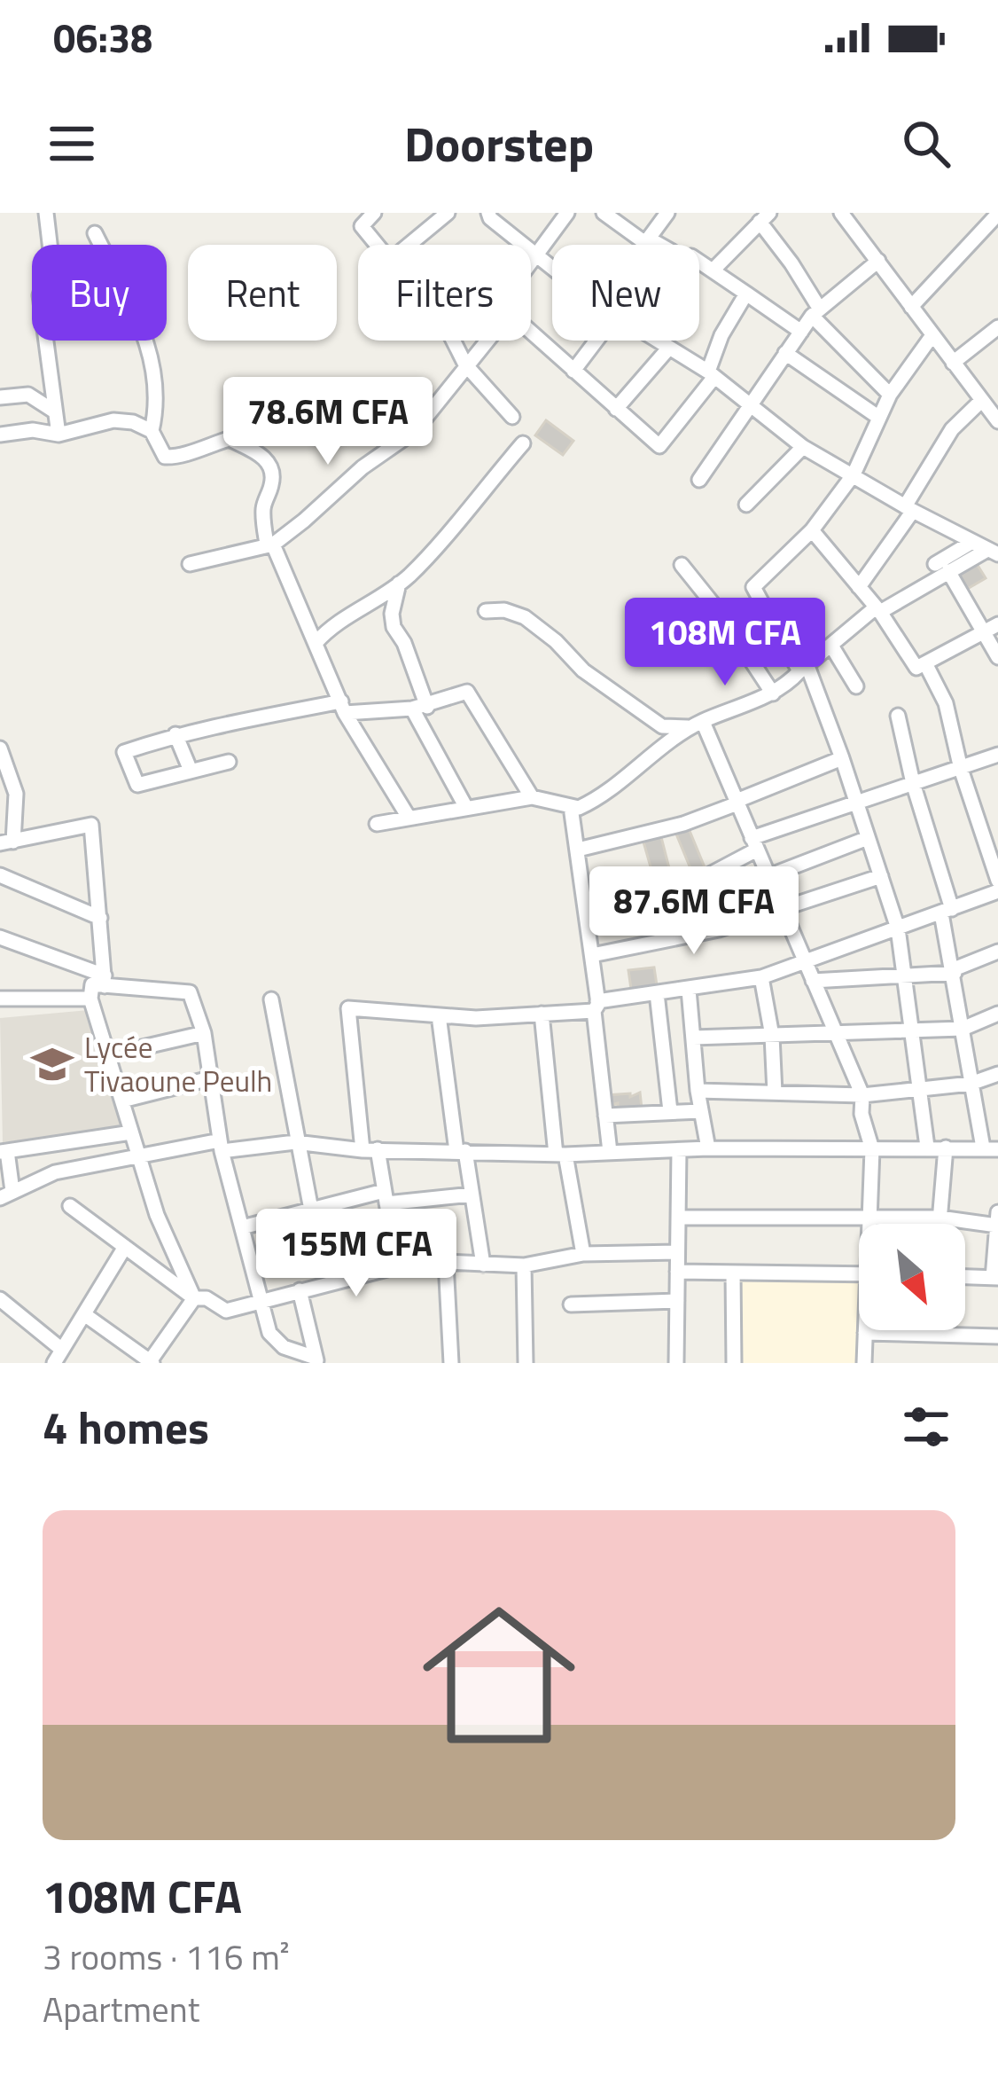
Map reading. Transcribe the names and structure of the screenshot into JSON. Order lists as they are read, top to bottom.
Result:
{
  "places": {
    "school or university": ["Lycée Tivaoune Peulh"]
  },
  "north": "bottom right",
  "page": {
    "status": "06:38",
    "header": "Doorstep",
    "chip": [
      "Buy",
      "Rent",
      "Filters",
      "New"
    ],
    "price": [
      "78.6M CFA",
      "108M CFA",
      "87.6M CFA",
      "155M CFA"
    ],
    "heading": "4 homes",
    "list": [
      {
        "name": "108M CFA",
        "note": "3 rooms · 116 m² · Apartment"
      }
    ]
  }
}
